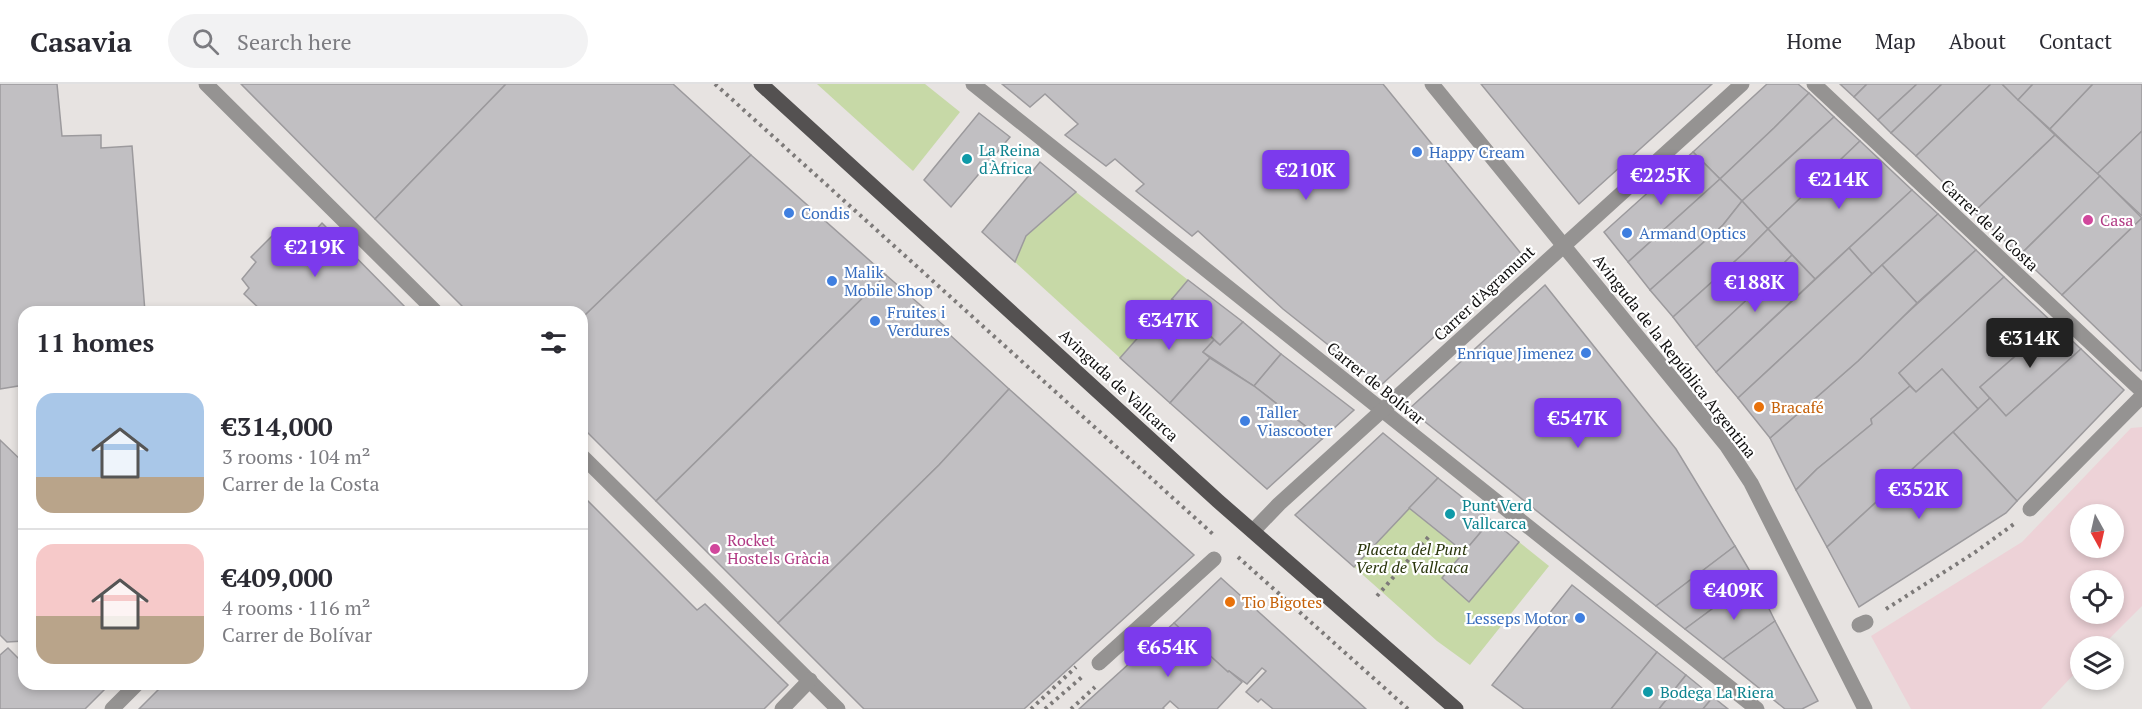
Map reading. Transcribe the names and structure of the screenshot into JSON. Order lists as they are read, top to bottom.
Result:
{
  "streets": {
    "main road": ["Avinguda de Vallcarca"],
    "street": [
      "Carrer de la Costa",
      "Carrer d'Agramunt",
      "Avinguda de la República Argentina",
      "Carrer de Bolívar"
    ]
  },
  "crossings": [
    ["Carrer d'Agramunt", "Avinguda de la República Argentina"],
    ["Carrer d'Agramunt", "Carrer de Bolívar"],
    ["Carrer d'Agramunt", "Avinguda de Vallcarca"]
  ],
  "parks": ["Placeta del Punt Verd de Vallcaca"],
  "places": [
    "Happy Cream",
    "La Reina d'Àfrica",
    "Condis",
    "Casa",
    "Armand Optics",
    "Malik Mobile Shop",
    "Fruites i Verdures",
    "Enrique Jimenez",
    "Bracafé",
    "Taller Viascooter",
    "Punt Verd Vallcarca",
    "Rocket Hostels Gràcia",
    "Tio Bigotes",
    "Lesseps Motor",
    "Bodega La Riera"
  ],
  "north": "bottom",
  "page": {
    "header": "Casavia",
    "search": "Search here",
    "nav": [
      "Home",
      "Map",
      "About",
      "Contact"
    ],
    "price": [
      "€210K",
      "€225K",
      "€214K",
      "€219K",
      "€188K",
      "€347K",
      "€314K",
      "€547K",
      "€352K",
      "€409K",
      "€654K"
    ],
    "heading": "11 homes",
    "list": [
      {
        "name": "€314,000",
        "note": "3 rooms · 104 m² · Carrer de la Costa"
      },
      {
        "name": "€409,000",
        "note": "4 rooms · 116 m² · Carrer de Bolívar"
      }
    ]
  }
}
